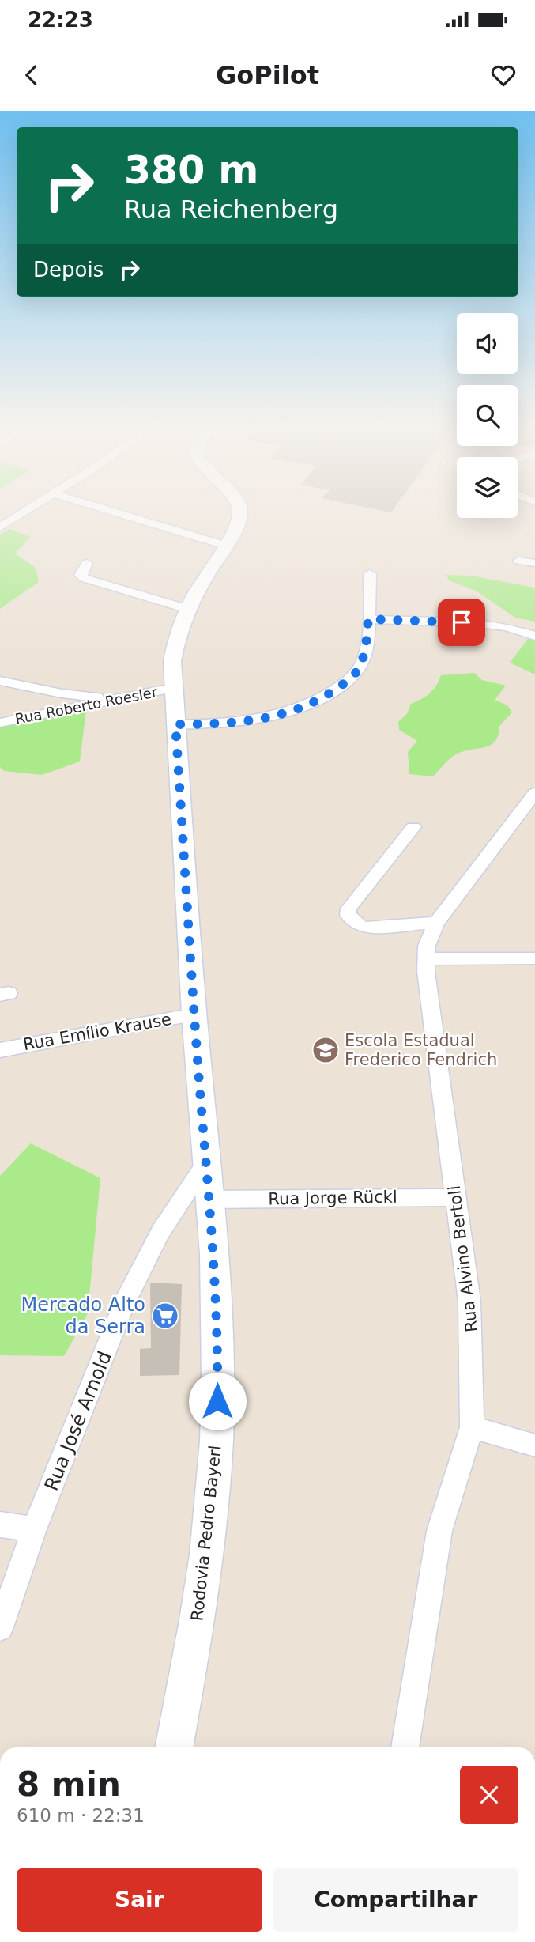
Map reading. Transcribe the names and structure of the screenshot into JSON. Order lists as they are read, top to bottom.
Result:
{
  "streets": {
    "main road": ["Rodovia Pedro Bayerl"],
    "street": [
      "Rua Roberto Roesler",
      "Rua Emílio Krause",
      "Rua Jorge Rückl",
      "Rua Alvino Bertoli",
      "Rua José Arnold"
    ]
  },
  "crossings": [
    ["Rua Roberto Roesler", "Rodovia Pedro Bayerl"],
    ["Rua Emílio Krause", "Rodovia Pedro Bayerl"],
    ["Rua Jorge Rückl", "Rua Alvino Bertoli"],
    ["Rua Jorge Rückl", "Rodovia Pedro Bayerl"],
    ["Rua José Arnold", "Rodovia Pedro Bayerl"]
  ],
  "places": {
    "school or university": ["Escola Estadual Frederico Fendrich"],
    "supermarket": ["Mercado Alto da Serra"]
  },
  "page": {
    "status": "22:23",
    "header": "GoPilot",
    "turn": ["380 m", "Rua Reichenberg"],
    "then": "Depois",
    "heading": ["8 min", "610 m · 22:31"],
    "buttons": ["Sair", "Compartilhar"]
  }
}
